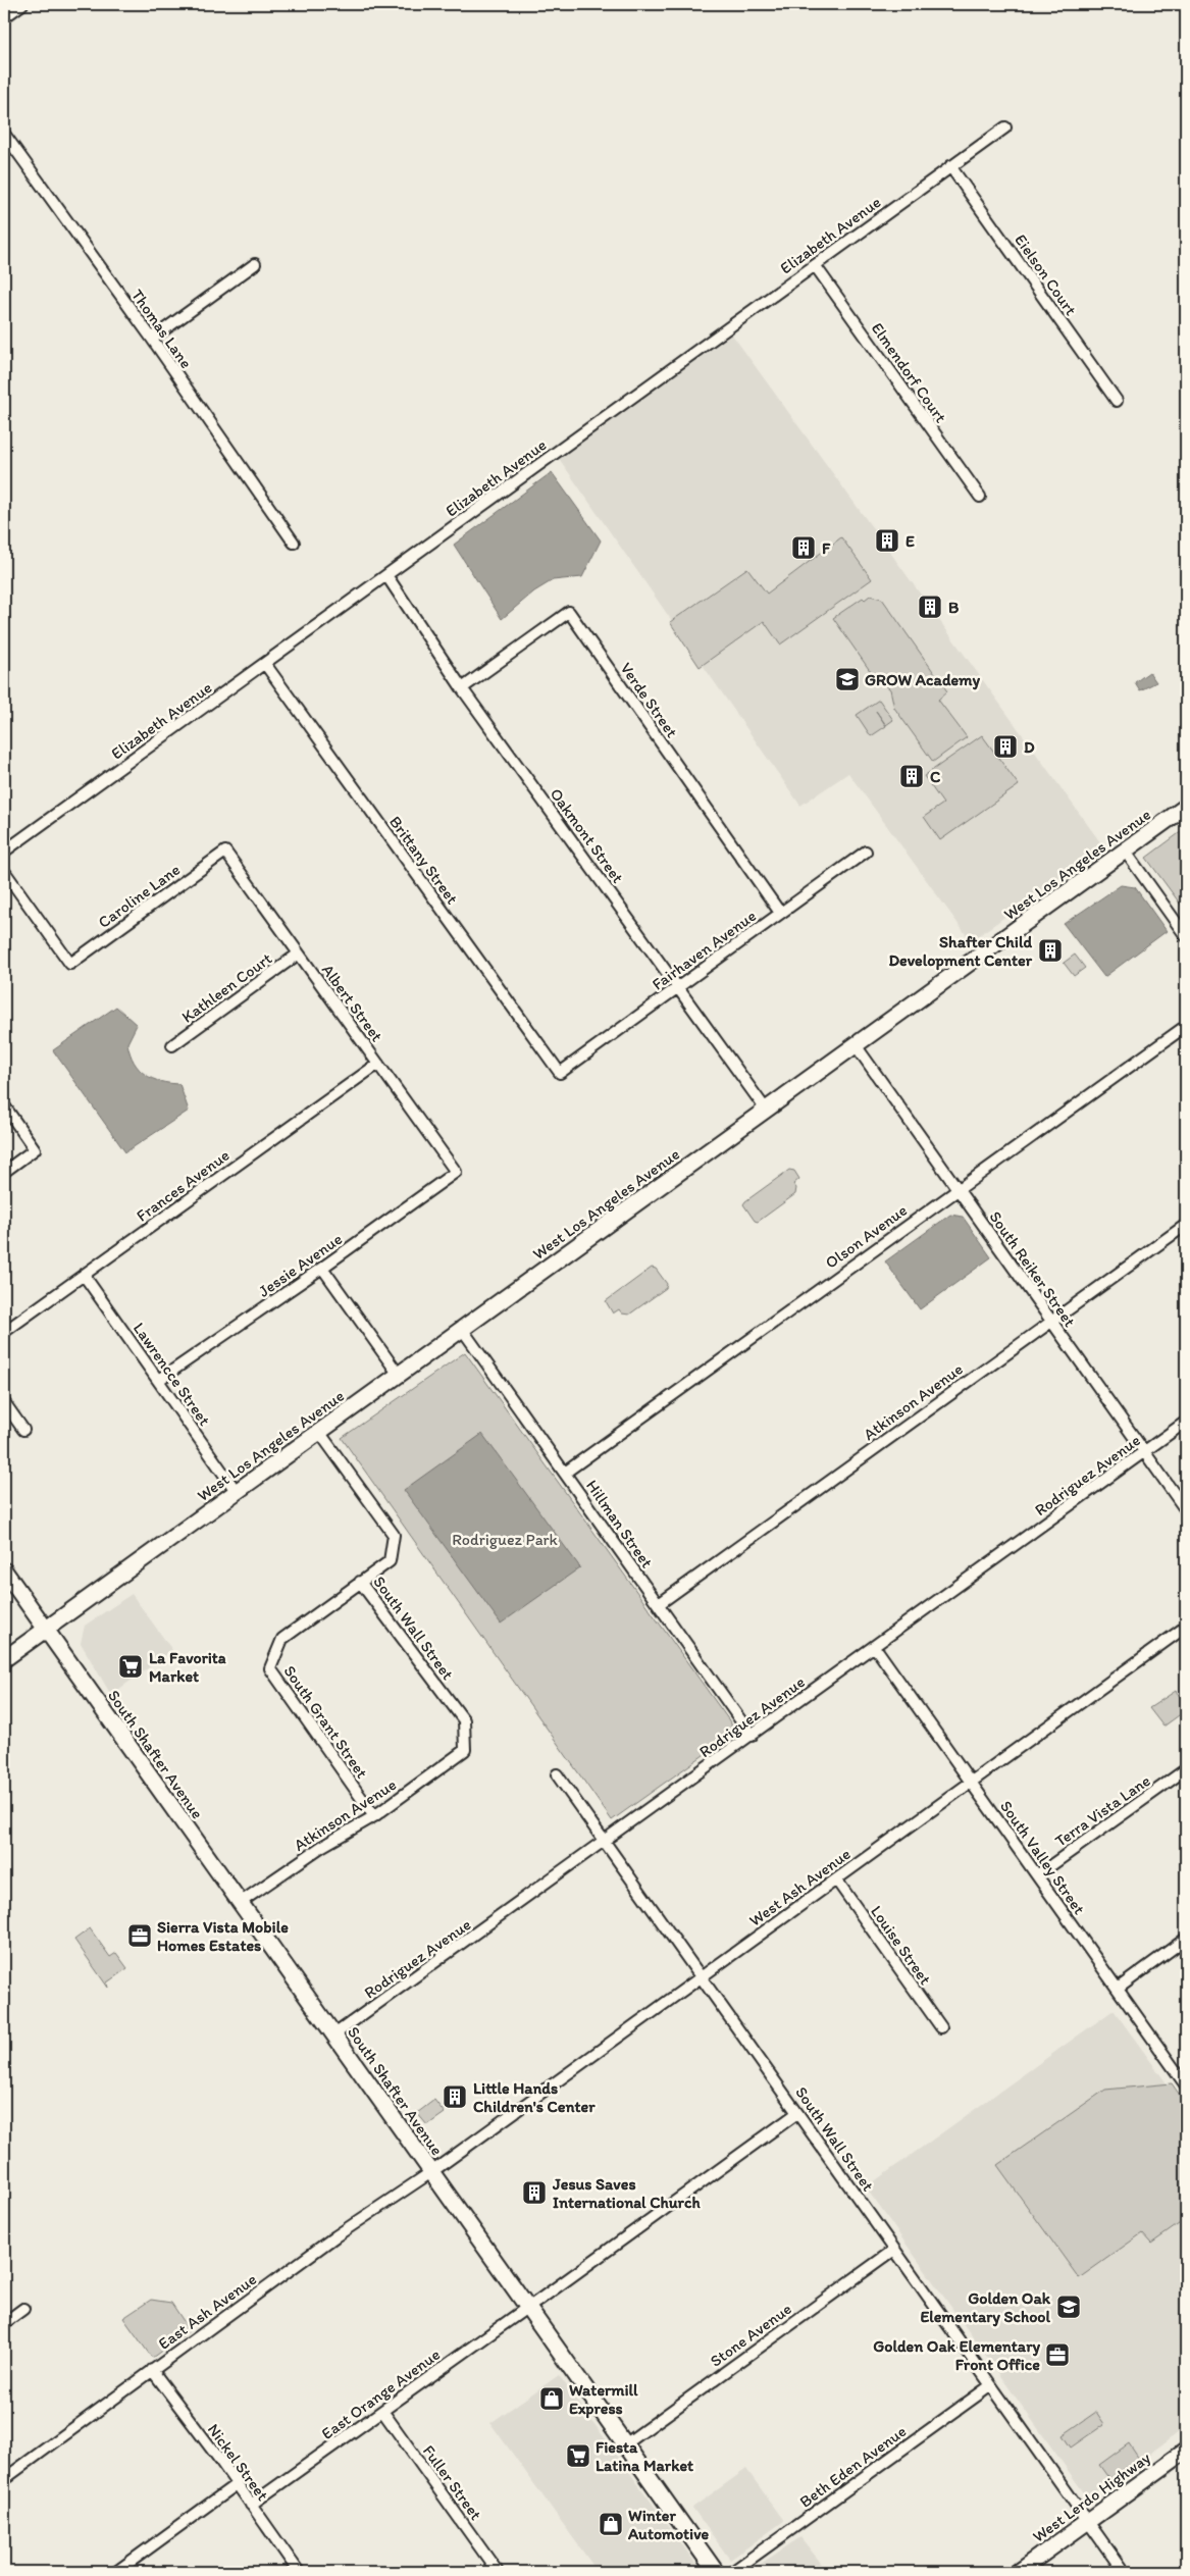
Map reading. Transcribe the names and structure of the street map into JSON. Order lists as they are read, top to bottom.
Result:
{
  "streets": {
    "street": [
      "Elizabeth Avenue",
      "Eielson Court",
      "Thomas Lane",
      "Elmendorf Court",
      "Verde Street",
      "Oakmont Street",
      "Brittany Street",
      "West Los Angeles Avenue",
      "Caroline Lane",
      "Fairhaven Avenue",
      "Kathleen Court",
      "Albert Street",
      "Frances Avenue",
      "Olson Avenue",
      "Jessie Avenue",
      "South Reiker Street",
      "Lawrencce Street",
      "Atkinson Avenue",
      "Rodriguez Avenue",
      "Hillman Street",
      "South Wall Street",
      "South Grant Street",
      "South Shafter Avenue",
      "Terra Vista Lane",
      "South Valley Street",
      "West Ash Avenue",
      "Louise Street",
      "East Ash Avenue",
      "Stone Avenue",
      "East Orange Avenue",
      "Nickel Street",
      "Beth Eden Avenue",
      "Fuller Street",
      "West Lerdo Highway"
    ]
  },
  "crossings": [
    ["Elizabeth Avenue", "Eielson Court"],
    ["Elizabeth Avenue", "Elmendorf Court"],
    ["Elizabeth Avenue", "Oakmont Street"],
    ["Elizabeth Avenue", "Brittany Street"],
    ["Verde Street", "Oakmont Street"],
    ["Verde Street", "Fairhaven Avenue"],
    ["Oakmont Street", "West Los Angeles Avenue"],
    ["Oakmont Street", "Fairhaven Avenue"],
    ["Brittany Street", "Fairhaven Avenue"],
    ["West Los Angeles Avenue", "South Reiker Street"],
    ["West Los Angeles Avenue", "Lawrencce Street"],
    ["West Los Angeles Avenue", "Hillman Street"],
    ["West Los Angeles Avenue", "South Wall Street"],
    ["West Los Angeles Avenue", "South Shafter Avenue"],
    ["Caroline Lane", "Albert Street"],
    ["Kathleen Court", "Albert Street"],
    ["Albert Street", "Frances Avenue"],
    ["Albert Street", "Jessie Avenue"],
    ["Frances Avenue", "Lawrencce Street"],
    ["Olson Avenue", "South Reiker Street"],
    ["Olson Avenue", "Hillman Street"],
    ["Jessie Avenue", "Lawrencce Street"],
    ["South Reiker Street", "Atkinson Avenue"],
    ["South Reiker Street", "Rodriguez Avenue"],
    ["Atkinson Avenue", "Hillman Street"],
    ["Atkinson Avenue", "South Wall Street"],
    ["Atkinson Avenue", "South Grant Street"],
    ["Atkinson Avenue", "South Shafter Avenue"],
    ["Rodriguez Avenue", "Hillman Street"],
    ["Rodriguez Avenue", "South Wall Street"],
    ["Rodriguez Avenue", "South Shafter Avenue"],
    ["Rodriguez Avenue", "South Valley Street"],
    ["South Wall Street", "South Grant Street"],
    ["South Wall Street", "West Ash Avenue"],
    ["South Wall Street", "Stone Avenue"],
    ["South Wall Street", "East Orange Avenue"],
    ["South Wall Street", "Beth Eden Avenue"],
    ["South Wall Street", "West Lerdo Highway"],
    ["South Shafter Avenue", "West Ash Avenue"],
    ["South Shafter Avenue", "East Ash Avenue"],
    ["South Shafter Avenue", "Stone Avenue"],
    ["South Shafter Avenue", "East Orange Avenue"],
    ["Terra Vista Lane", "South Valley Street"],
    ["South Valley Street", "West Ash Avenue"],
    ["West Ash Avenue", "Louise Street"],
    ["West Ash Avenue", "East Ash Avenue"],
    ["East Ash Avenue", "Nickel Street"],
    ["East Orange Avenue", "Nickel Street"],
    ["East Orange Avenue", "Fuller Street"]
  ],
  "parks": ["Rodriguez Park"],
  "places": {
    "building": [
      "E",
      "F",
      "B",
      "D",
      "C",
      "Shafter Child Development Center",
      "Little Hands Children's Center",
      "Jesus Saves International Church"
    ],
    "school or university": ["GROW Academy", "Golden Oak Elementary School"],
    "supermarket": ["La Favorita Market", "Fiesta Latina Market"],
    "office": ["Sierra Vista Mobile Homes Estates", "Golden Oak Elementary Front Office"],
    "shop": ["Watermill Express", "Winter Automotive"]
  }
}
